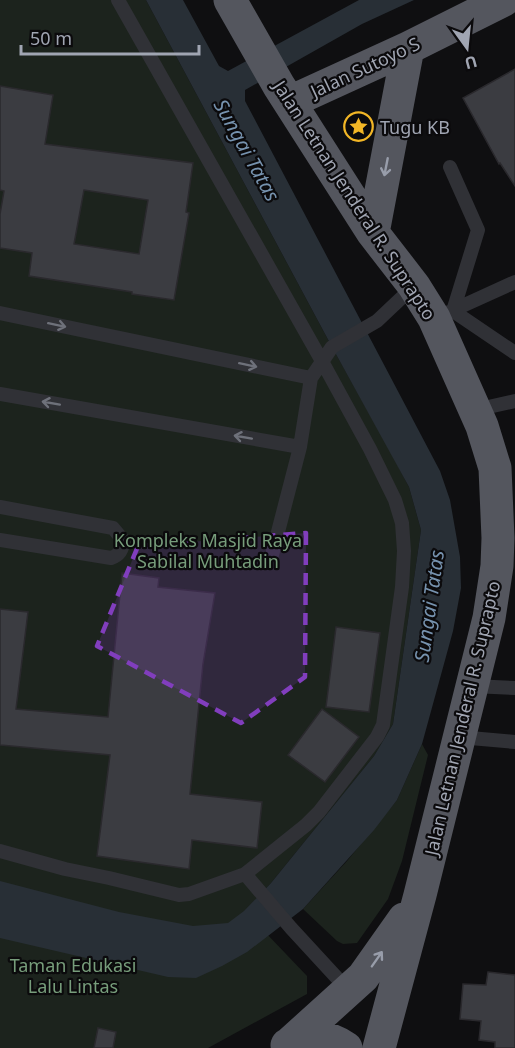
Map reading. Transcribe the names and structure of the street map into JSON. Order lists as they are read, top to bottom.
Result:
{
  "streets": {
    "highway": ["Jalan Sutoyo S", "Jalan Letnan Jenderal R. Suprapto"]
  },
  "crossings": [
    ["Jalan Sutoyo S", "Jalan Letnan Jenderal R. Suprapto"]
  ],
  "water": ["Sungai Tatas"],
  "parks": ["Kompleks Masjid Raya Sabilal Muhtadin", "Taman Edukasi Lalu Lintas"],
  "places": {
    "place": ["Tugu KB"]
  },
  "scale_bar": "50 m",
  "north": "bottom"
}
